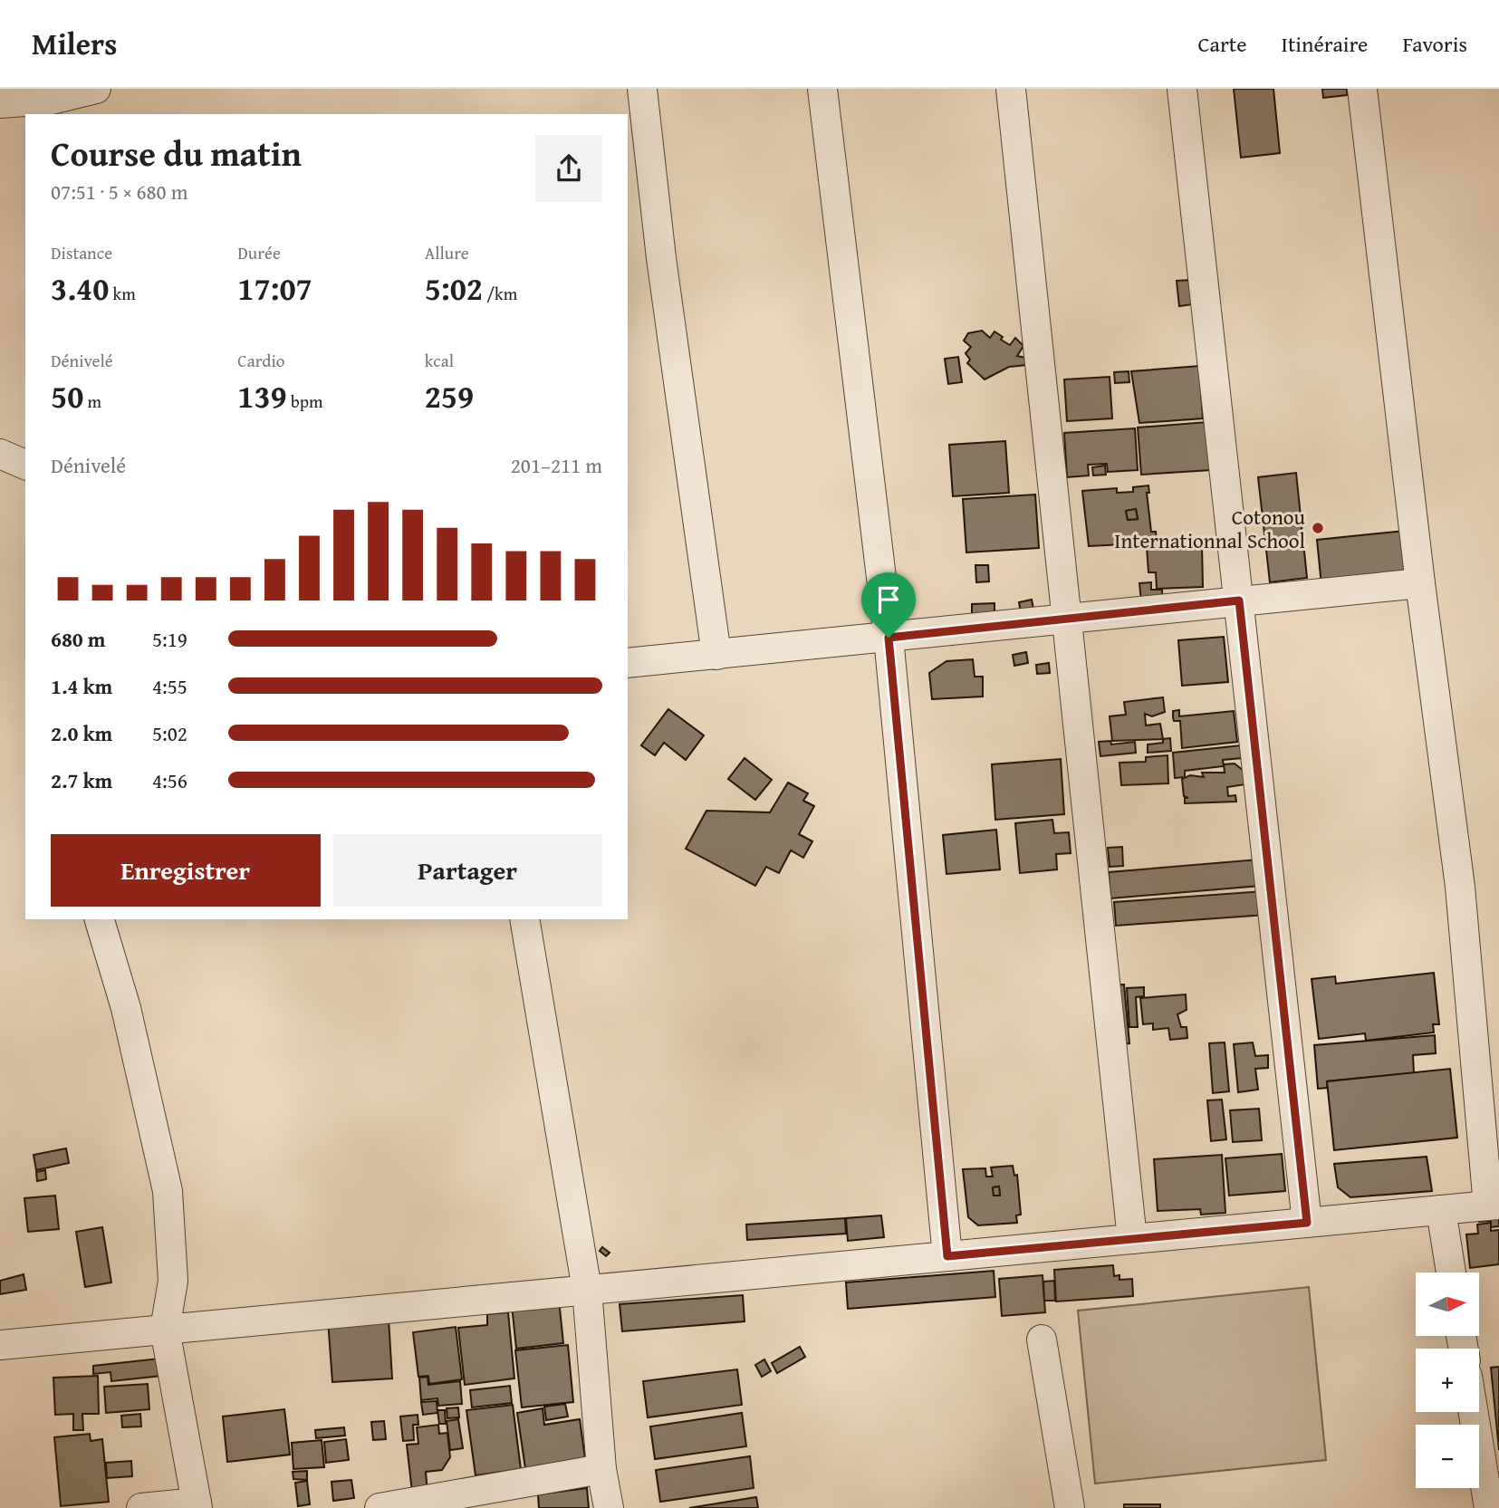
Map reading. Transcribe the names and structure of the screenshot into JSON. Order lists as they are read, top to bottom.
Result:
{
  "places": ["Cotonou Internationnal School"],
  "north": "right",
  "page": {
    "header": "Milers",
    "nav": ["Carte", "Itinéraire", "Favoris"],
    "heading": ["Course du matin", "07:51 · 5 × 680 m"],
    "stats": [
      ["Distance", "3.40 km"],
      ["Durée", "17:07"],
      ["Allure", "5:02 /km"],
      ["Dénivelé", "50 m"],
      ["Cardio", "139 bpm"],
      ["kcal", "259"]
    ],
    "chart": ["Dénivelé", "201–211 m"],
    "list": [
      {
        "name": "680 m",
        "note": "5:19"
      },
      {
        "name": "1.4 km",
        "note": "4:55"
      },
      {
        "name": "2.0 km",
        "note": "5:02"
      },
      {
        "name": "2.7 km",
        "note": "4:56"
      }
    ],
    "buttons": ["Enregistrer", "Partager"],
    "map_buttons": ["+", "−"]
  }
}
